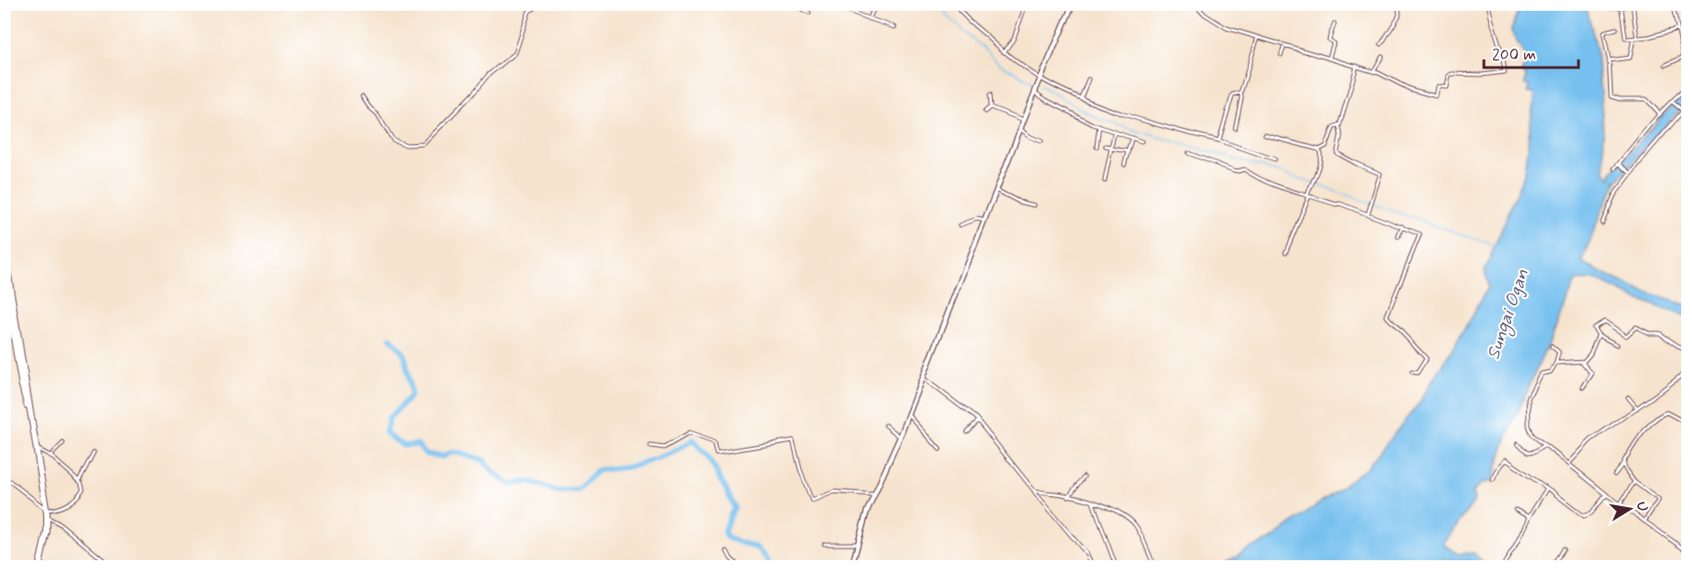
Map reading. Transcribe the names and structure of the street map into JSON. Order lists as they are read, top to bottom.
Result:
{
  "water": ["Sungai Ogan"],
  "scale_bar": "200 m",
  "north": "right"
}
